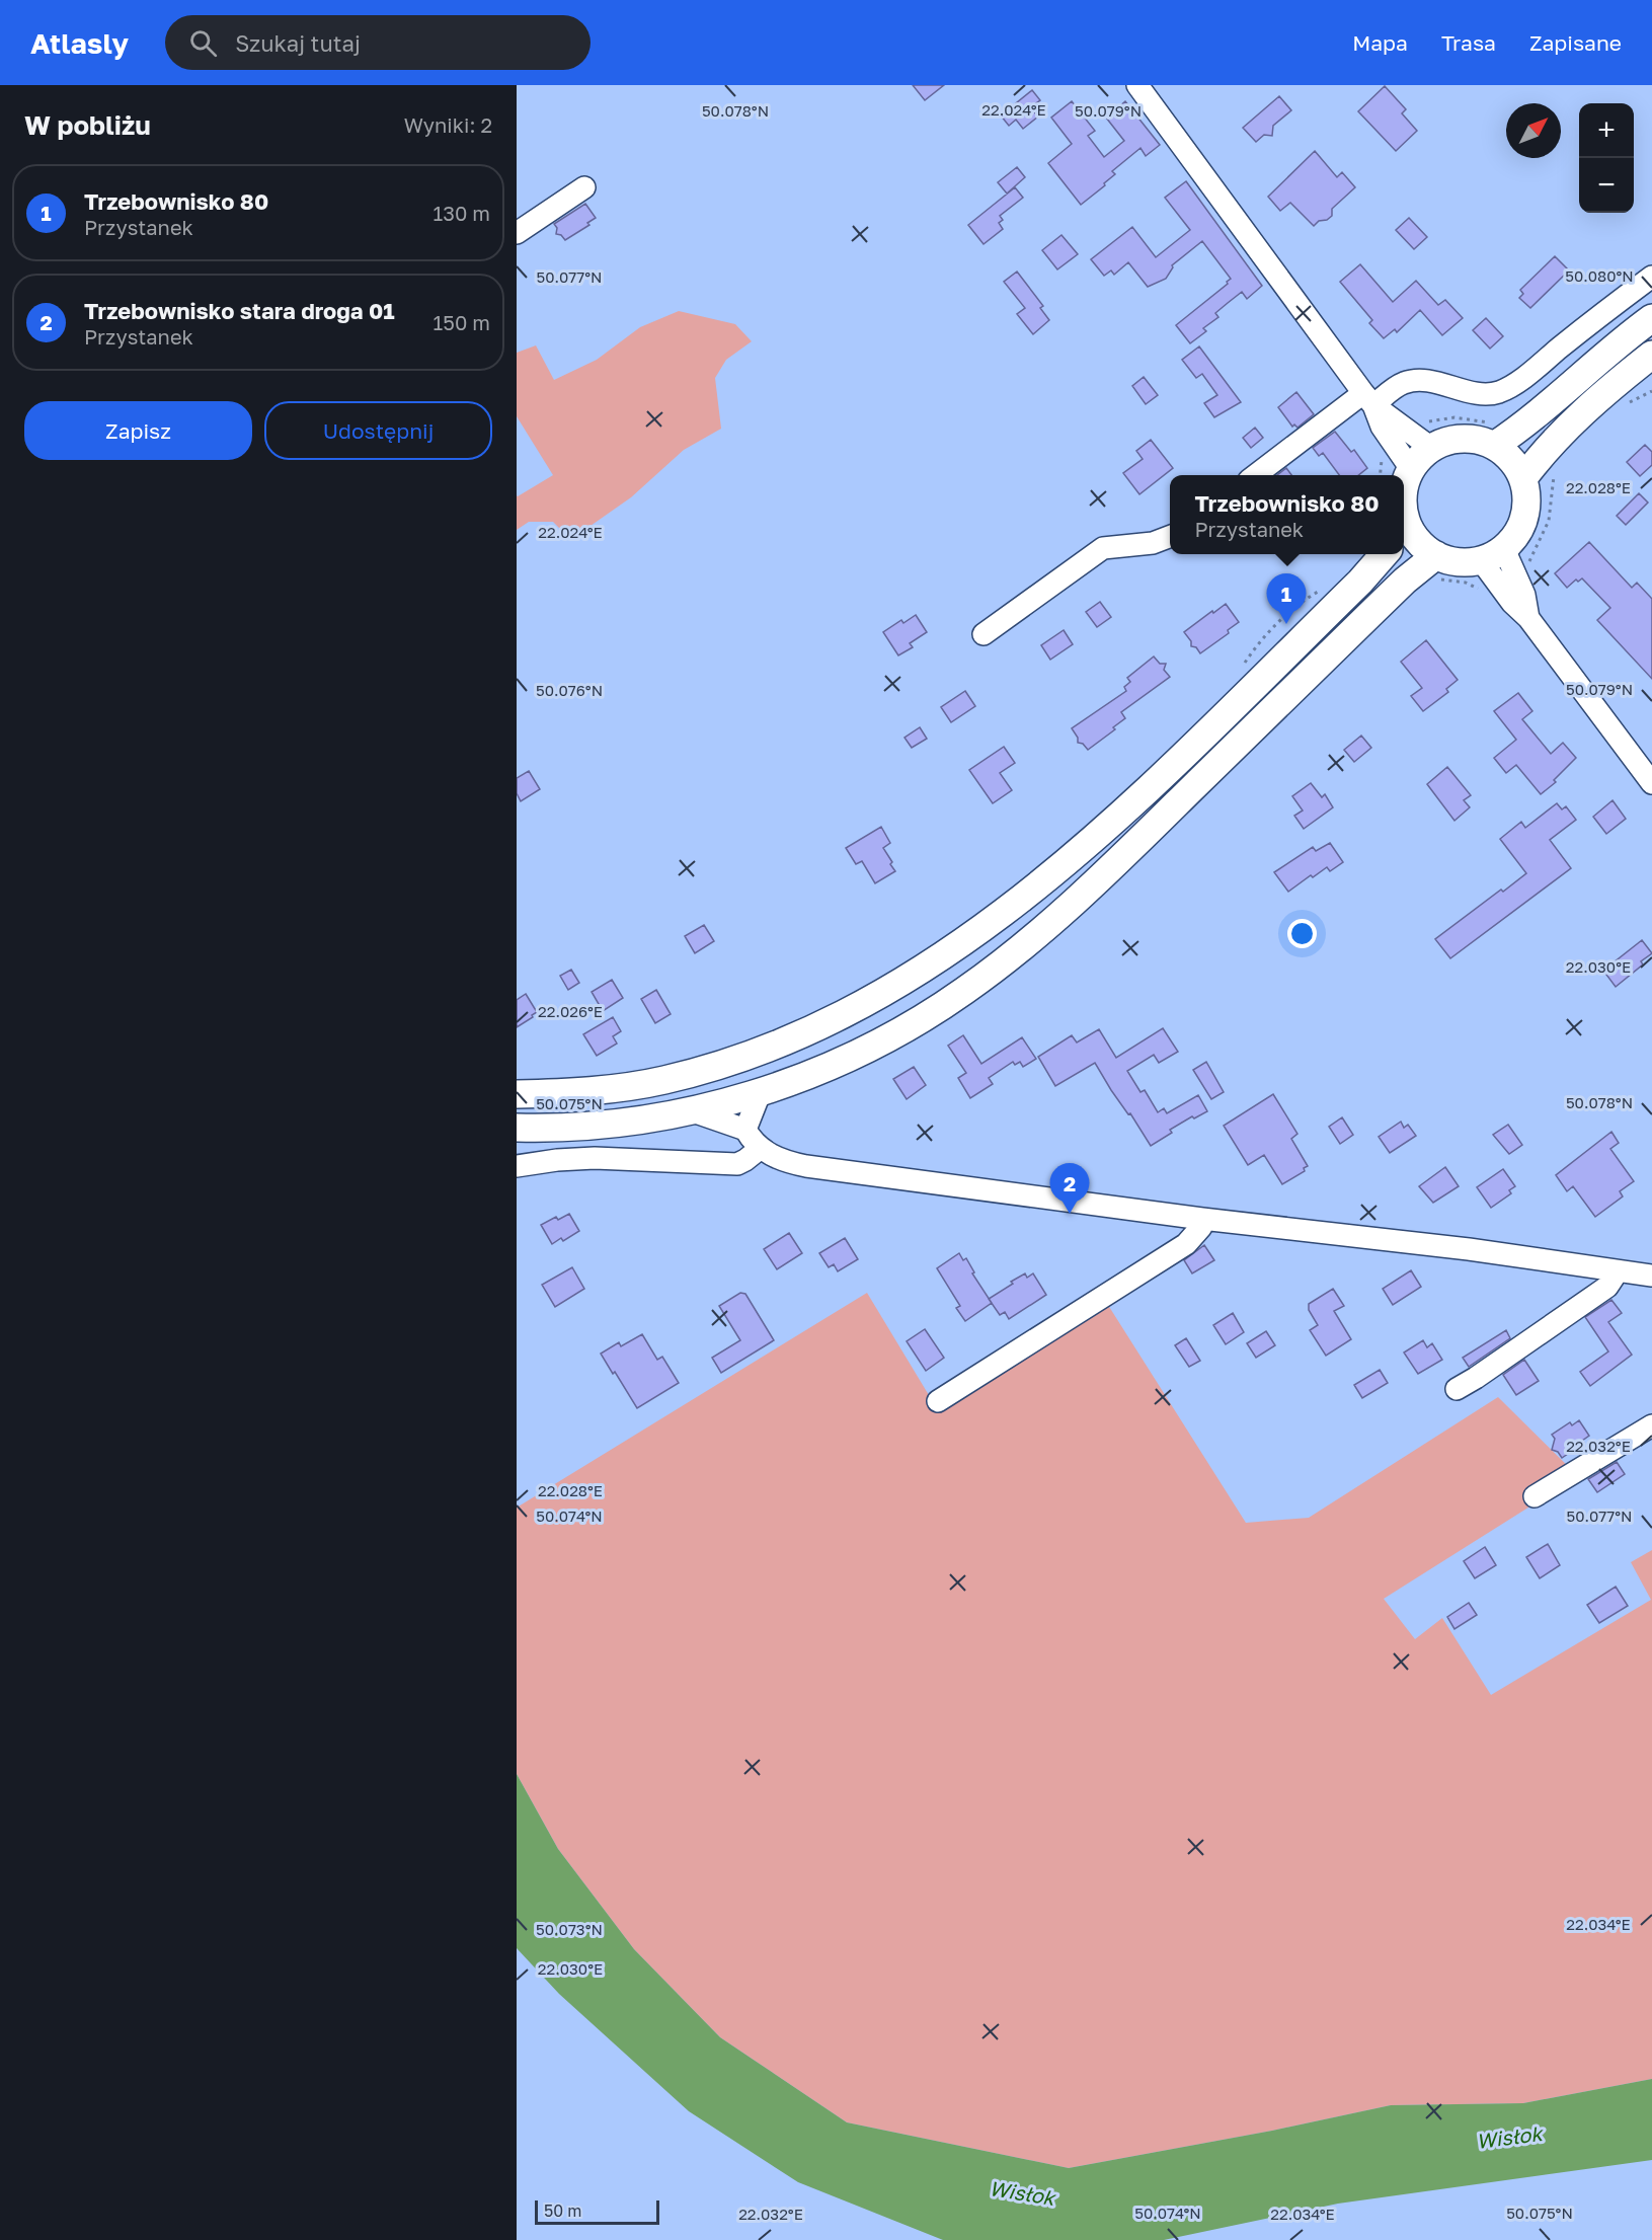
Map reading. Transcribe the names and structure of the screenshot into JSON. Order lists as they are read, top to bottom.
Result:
{
  "water": ["Wisłok"],
  "scale_bar": "50 m",
  "north": "top right",
  "page": {
    "header": "Atlasly",
    "search": "Szukaj tutaj",
    "nav": ["Mapa", "Trasa", "Zapisane"],
    "heading": ["W pobliżu", "Wyniki: 2"],
    "map_buttons": ["+", "−"],
    "list": [
      {
        "mark": "1",
        "name": "Trzebownisko 80",
        "note": "Przystanek",
        "value": "130 m"
      },
      {
        "mark": "2",
        "name": "Trzebownisko stara droga 01",
        "note": "Przystanek",
        "value": "150 m"
      }
    ],
    "buttons": ["Zapisz", "Udostępnij"],
    "popup": ["Trzebownisko 80", "Przystanek"],
    "pins": ["1", "2"],
    "scale": "50 m"
  },
  "coordinates": [
    "22.024°E",
    "50.078°N",
    "50.079°N",
    "50.080°N",
    "50.077°N",
    "22.028°E",
    "50.076°N",
    "22.030°E",
    "22.026°E",
    "50.075°N",
    "22.032°E",
    "50.074°N",
    "22.034°E",
    "50.073°N"
  ]
}
